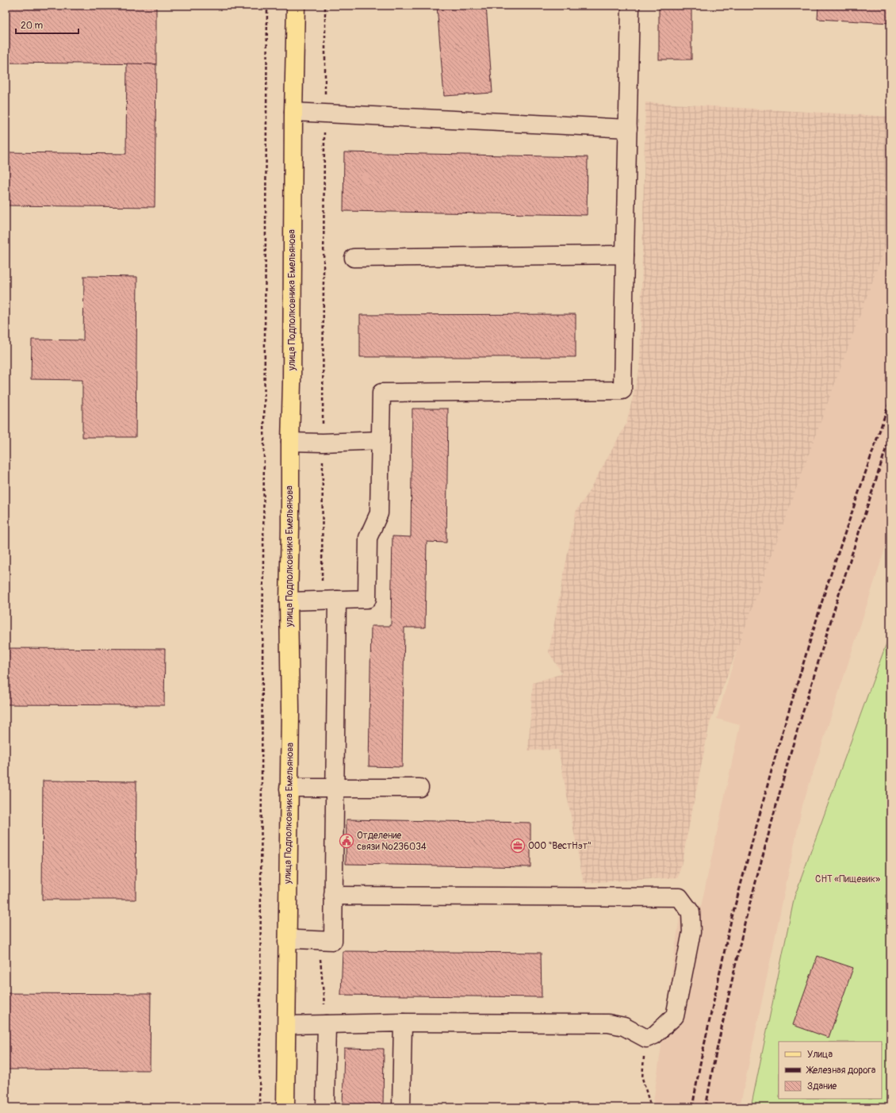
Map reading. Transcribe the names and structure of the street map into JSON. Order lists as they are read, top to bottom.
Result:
{
  "streets": {
    "main road": ["улица Подполковника Емельянова"]
  },
  "parks": ["СНТ «Пищевик»"],
  "places": {
    "public building": ["Отделение связи №236034"],
    "office": ["ООО \"ВестНэт\""]
  },
  "legend": ["Улица", "Железная дорога", "Здание"],
  "scale_bar": "20 m"
}
